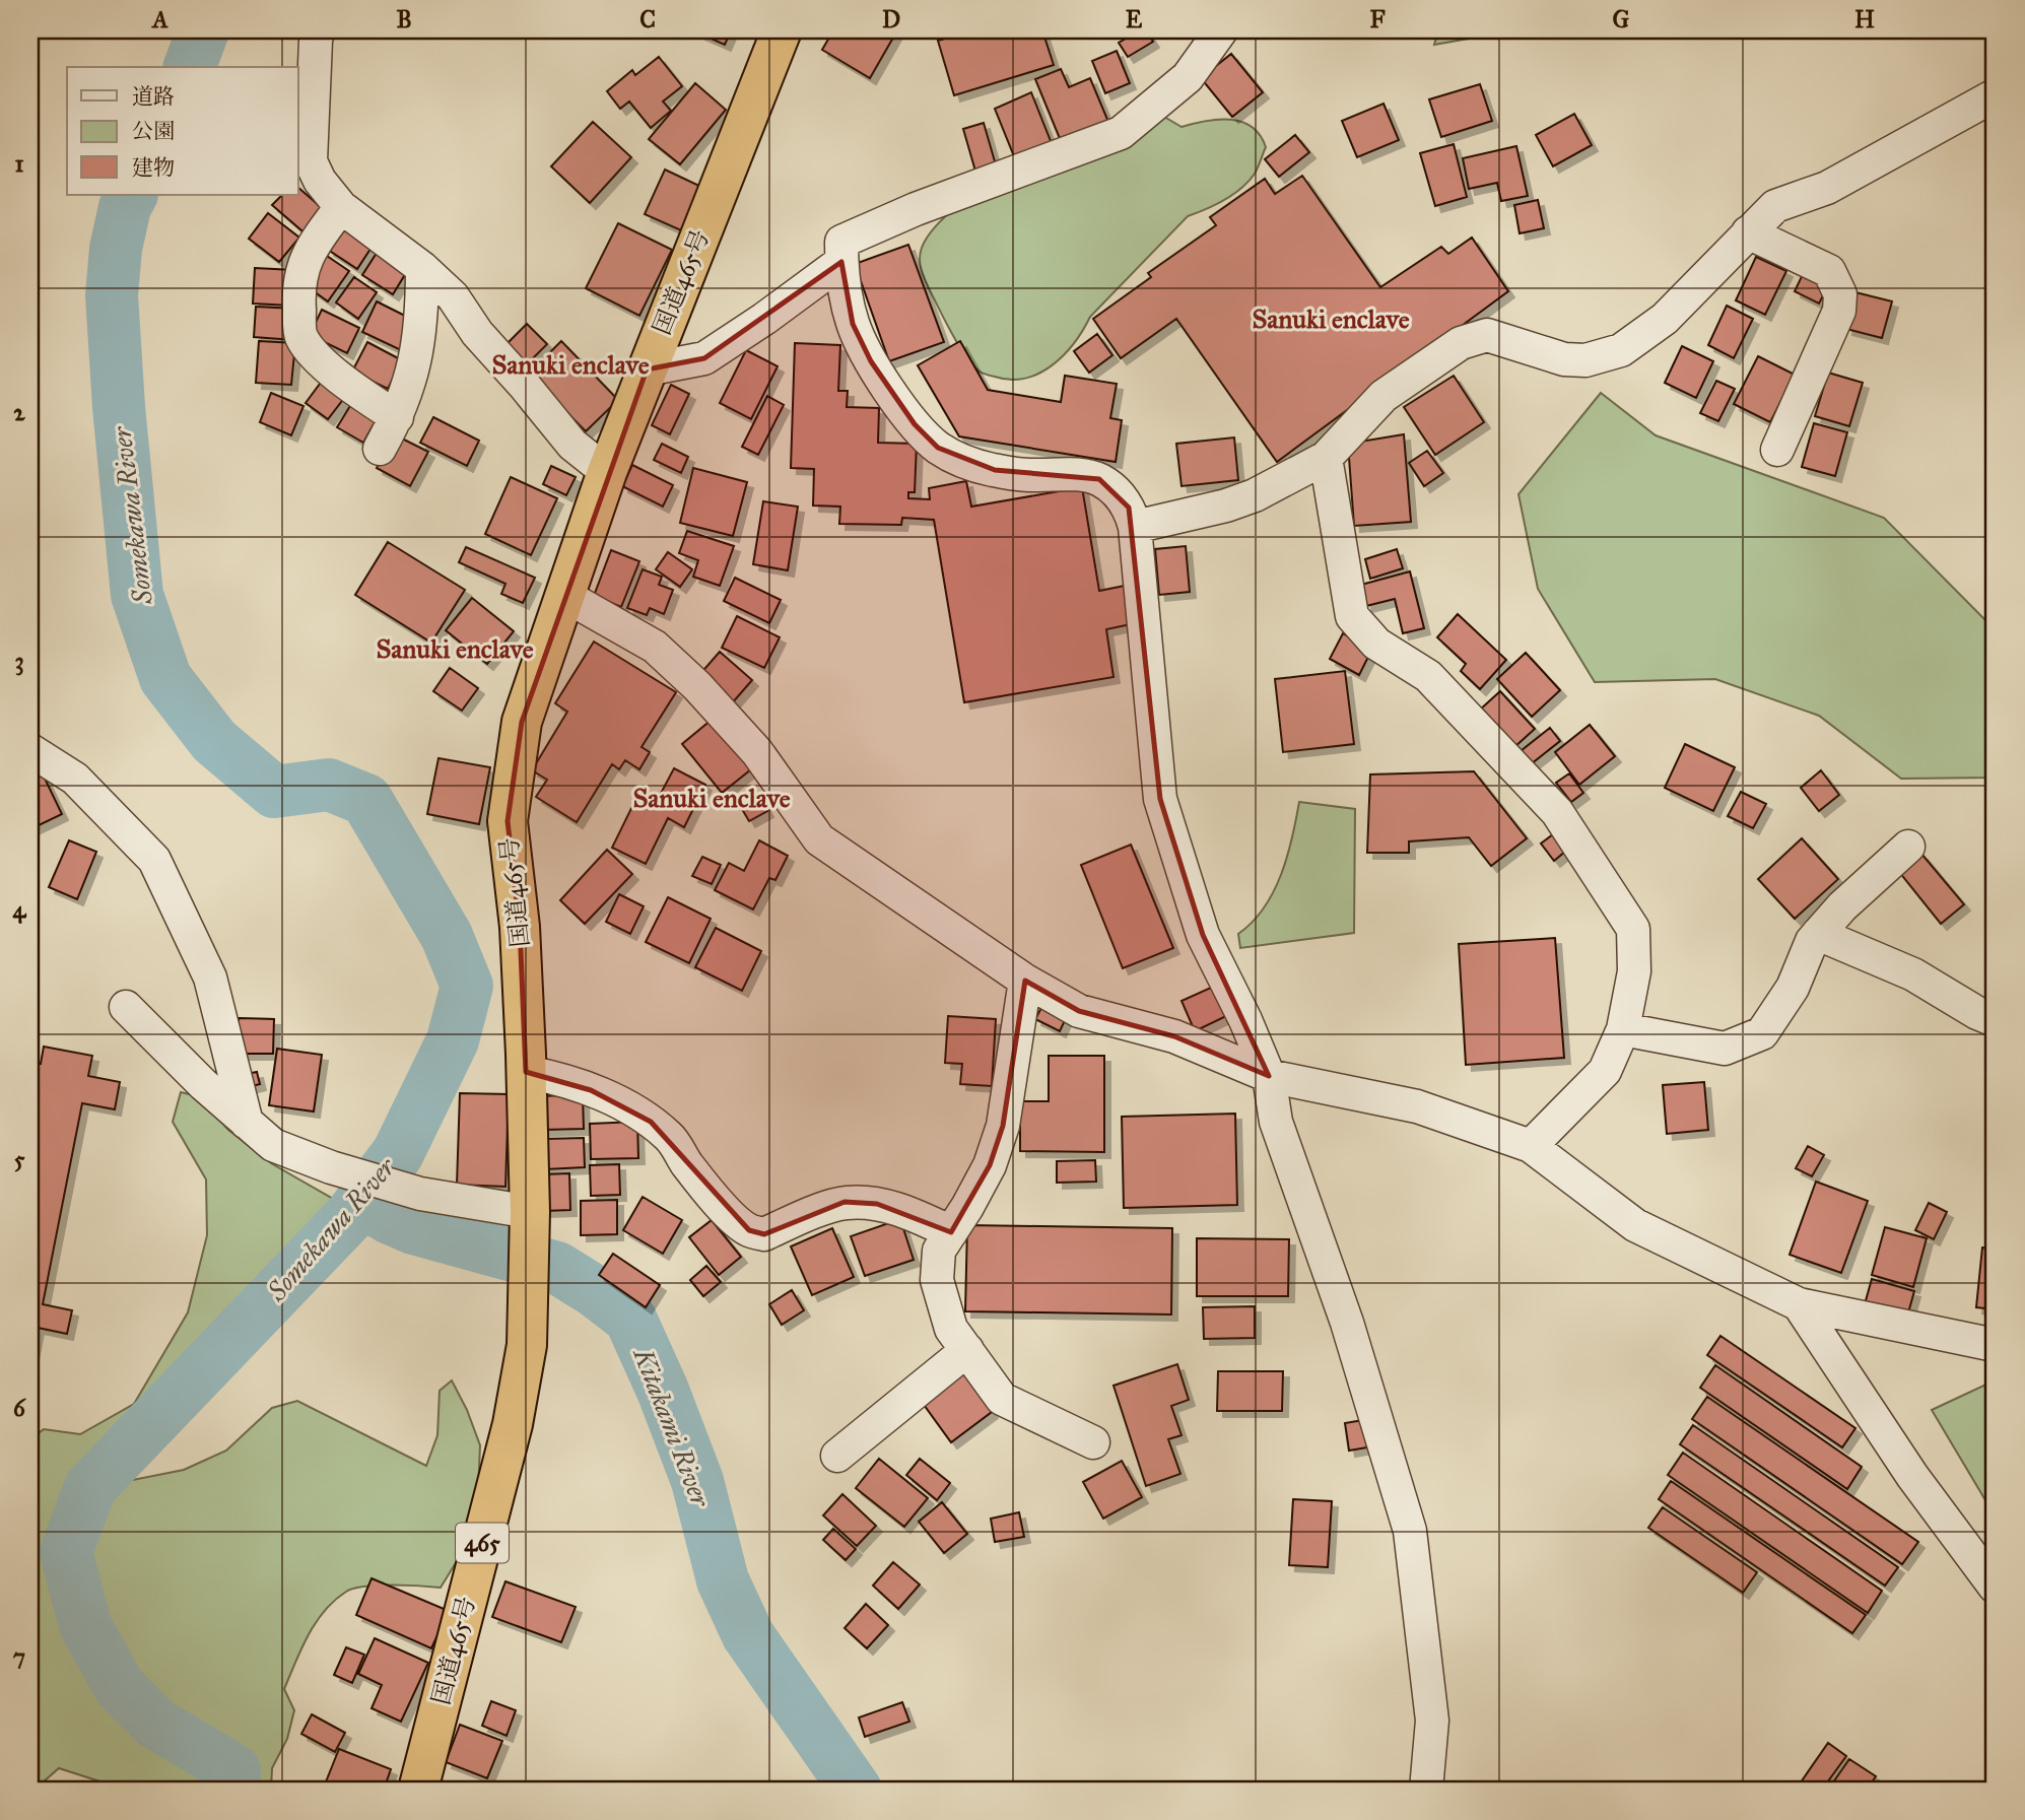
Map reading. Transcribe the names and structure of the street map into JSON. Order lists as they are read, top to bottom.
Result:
{
  "streets": {
    "highway": ["国道465号", "465"]
  },
  "districts": [
    "Sanuki enclave",
    "Sanuki enclave",
    "Sanuki enclave",
    "Sanuki enclave"
  ],
  "water": ["Somekawa River", "Kitakami River"],
  "legend": ["道路", "公園", "建物"],
  "grid": {
    "columns": [
      "A",
      "B",
      "C",
      "D",
      "E",
      "F",
      "G",
      "H"
    ],
    "rows": [
      "1",
      "2",
      "3",
      "4",
      "5",
      "6",
      "7"
    ]
  }
}
